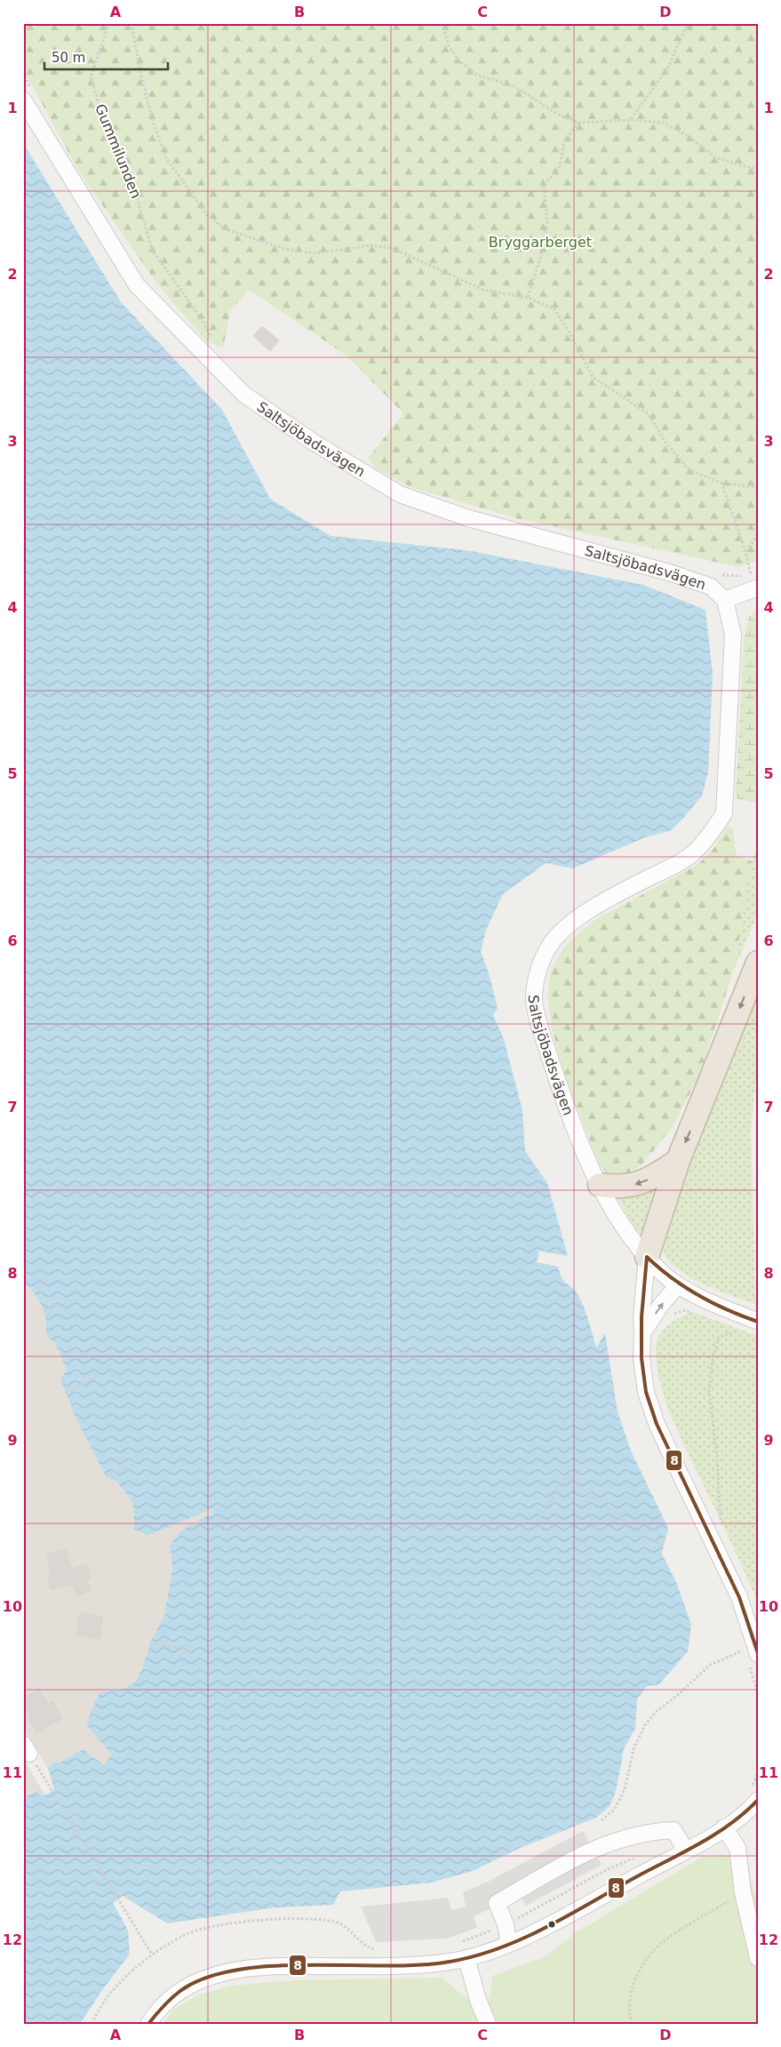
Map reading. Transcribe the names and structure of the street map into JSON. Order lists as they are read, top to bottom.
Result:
{
  "streets": {
    "street": ["Saltsjöbadsvägen"],
    "path": ["Gummilunden"]
  },
  "parks": ["Bryggarberget"],
  "lines": ["transit line 8"],
  "scale_bar": "50 m",
  "grid": {
    "columns": [
      "A",
      "B",
      "C",
      "D"
    ],
    "rows": [
      "1",
      "2",
      "3",
      "4",
      "5",
      "6",
      "7",
      "8",
      "9",
      "10",
      "11",
      "12"
    ]
  }
}
